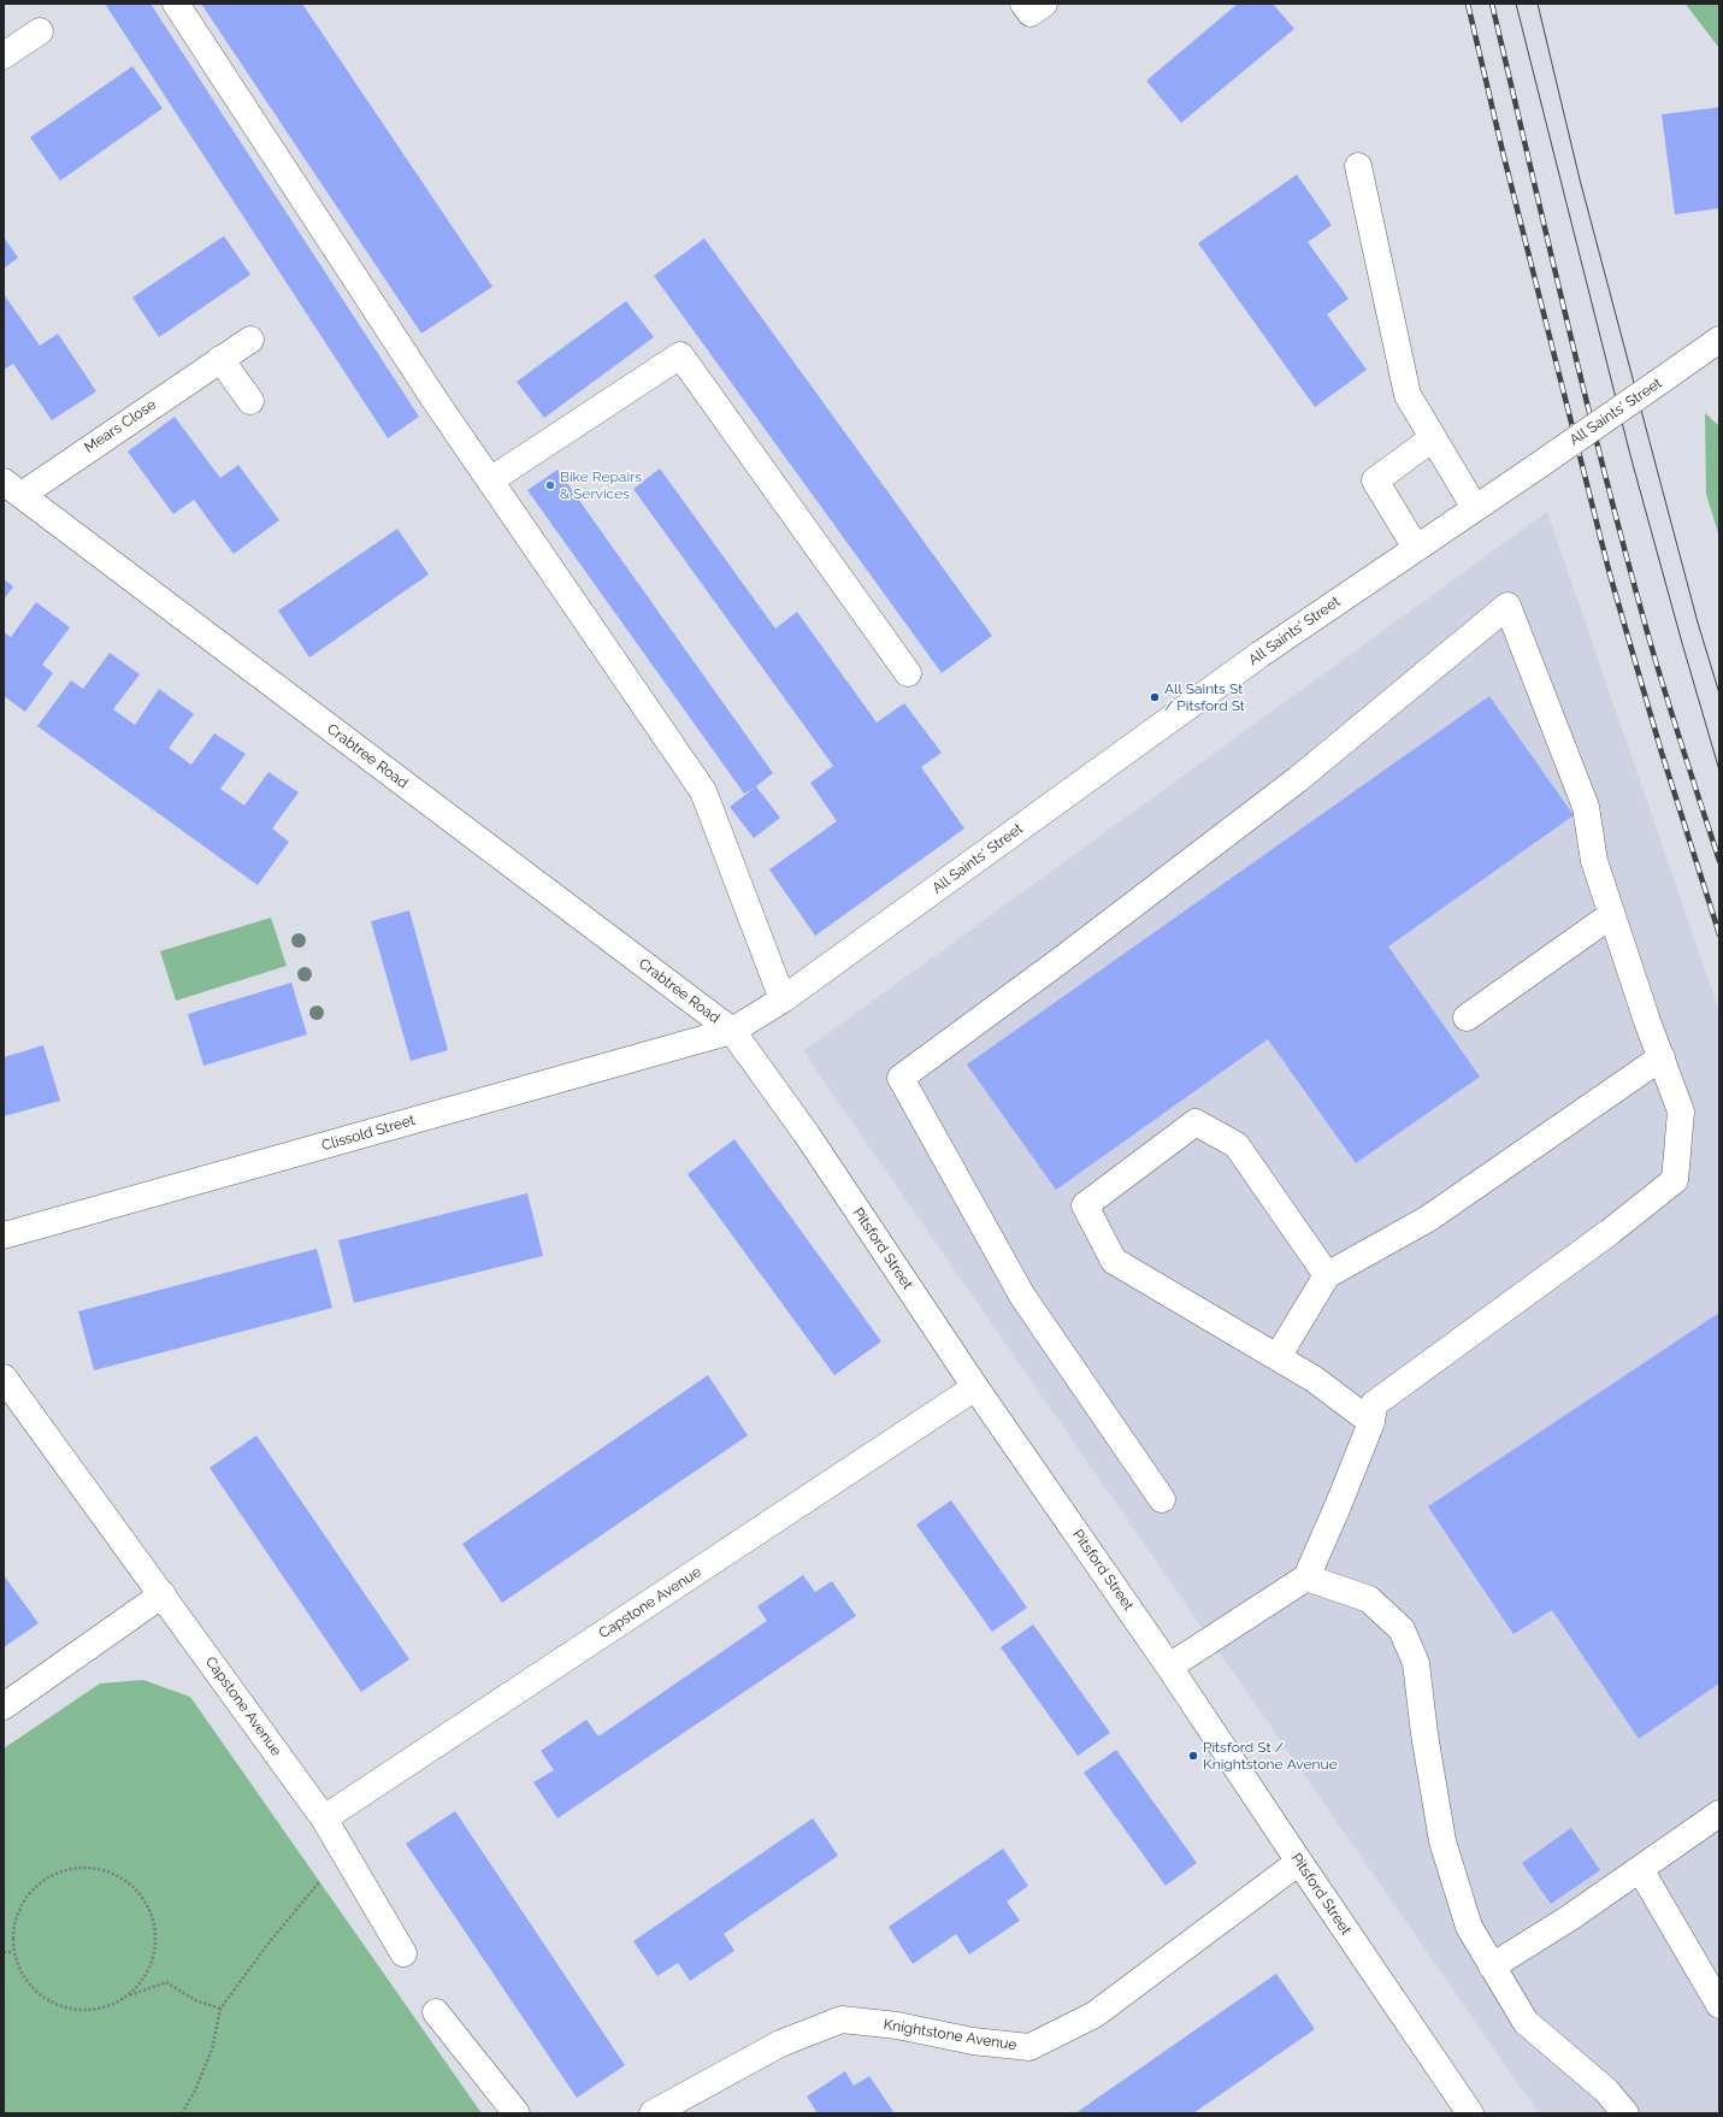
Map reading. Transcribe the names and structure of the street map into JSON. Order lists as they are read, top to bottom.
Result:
{
  "streets": {
    "street": [
      "All Saints' Street",
      "Mears Close",
      "Crabtree Road",
      "Clissold Street",
      "Pitsford Street",
      "Capstone Avenue",
      "Knightstone Avenue"
    ]
  },
  "crossings": [
    ["All Saints' Street", "Crabtree Road"],
    ["All Saints' Street", "Clissold Street"],
    ["All Saints' Street", "Pitsford Street"],
    ["Mears Close", "Crabtree Road"],
    ["Crabtree Road", "Clissold Street"],
    ["Crabtree Road", "Pitsford Street"],
    ["Clissold Street", "Pitsford Street"],
    ["Pitsford Street", "Capstone Avenue"],
    ["Pitsford Street", "Knightstone Avenue"]
  ],
  "places": ["Bike Repairs & Services", "All Saints St / Pitsford St", "Pitsford St / Knightstone Avenue"]
}
